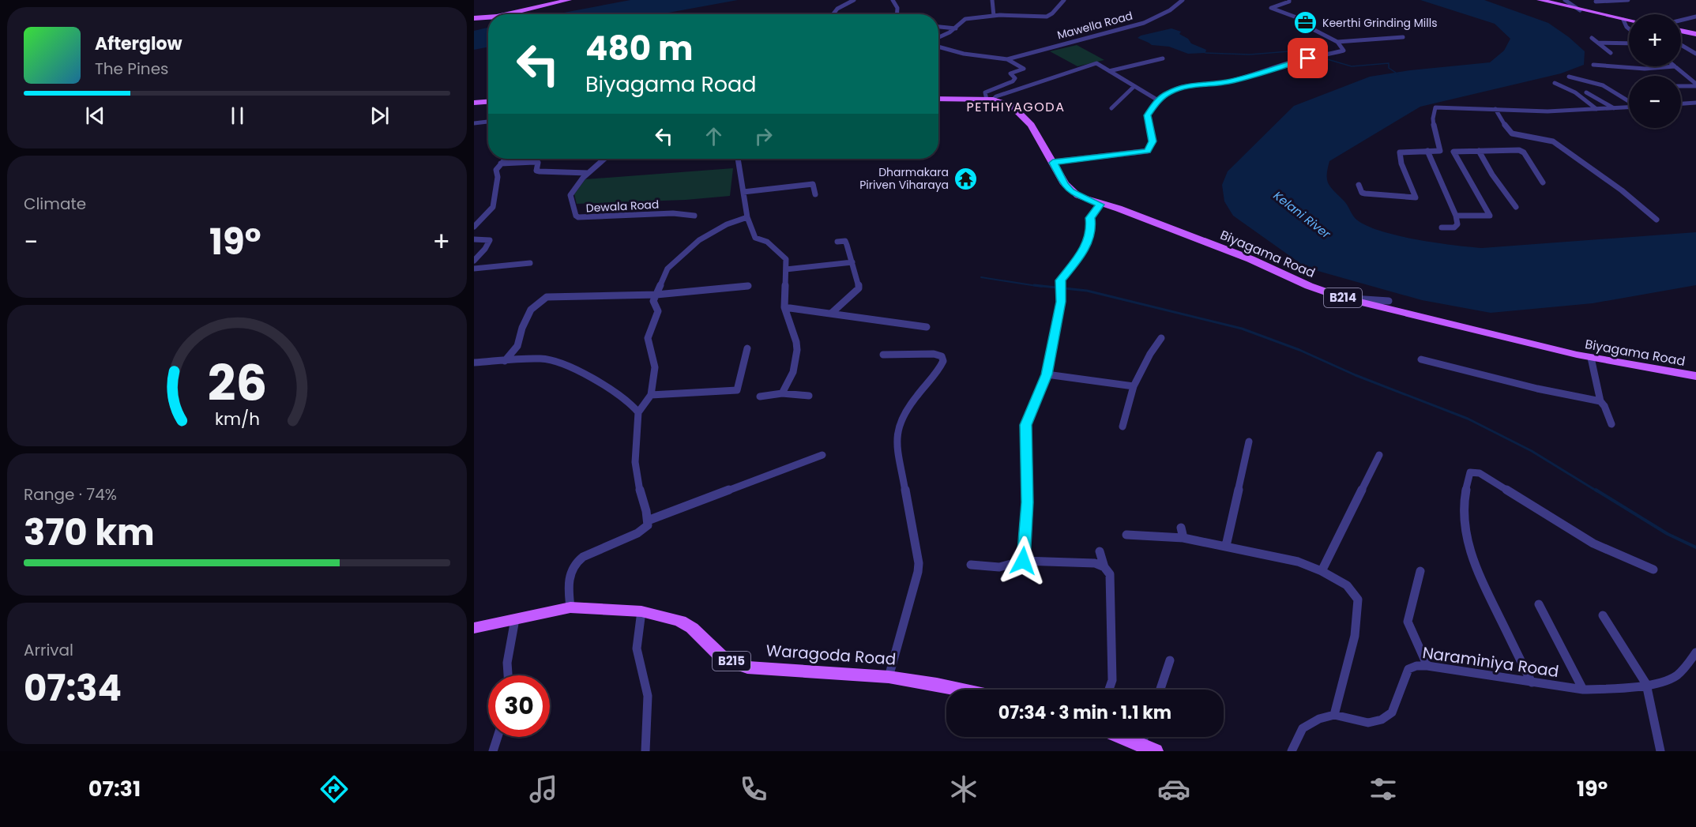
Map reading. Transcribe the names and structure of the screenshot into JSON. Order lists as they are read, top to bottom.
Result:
{
  "streets": {
    "main road": [
      "Biyagama Road",
      "B214",
      "Waragoda Road",
      "B215"
    ],
    "street": ["Mawella Road", "Dewala Road", "Naraminiya Road"]
  },
  "districts": ["PETHIYAGODA"],
  "water": ["Kelani River"],
  "places": {
    "office": ["Keerthi Grinding Mills"],
    "temple": ["Dharmakara Piriven Viharaya"]
  },
  "page": {
    "map_buttons": ["+", "−"],
    "turn": ["480 m", "Biyagama Road"],
    "song": ["Afterglow", "The Pines"],
    "tile": [
      "Climate",
      ["Range · 74%", "370 km"],
      ["Arrival", "07:34"]
    ],
    "heat": ["−", "19°", "+"],
    "limit": "30",
    "trip": "07:34 · 3 min · 1.1 km",
    "tabs": ["07:31", "19°"],
    "gauge": ["26", "km/h"]
  }
}
